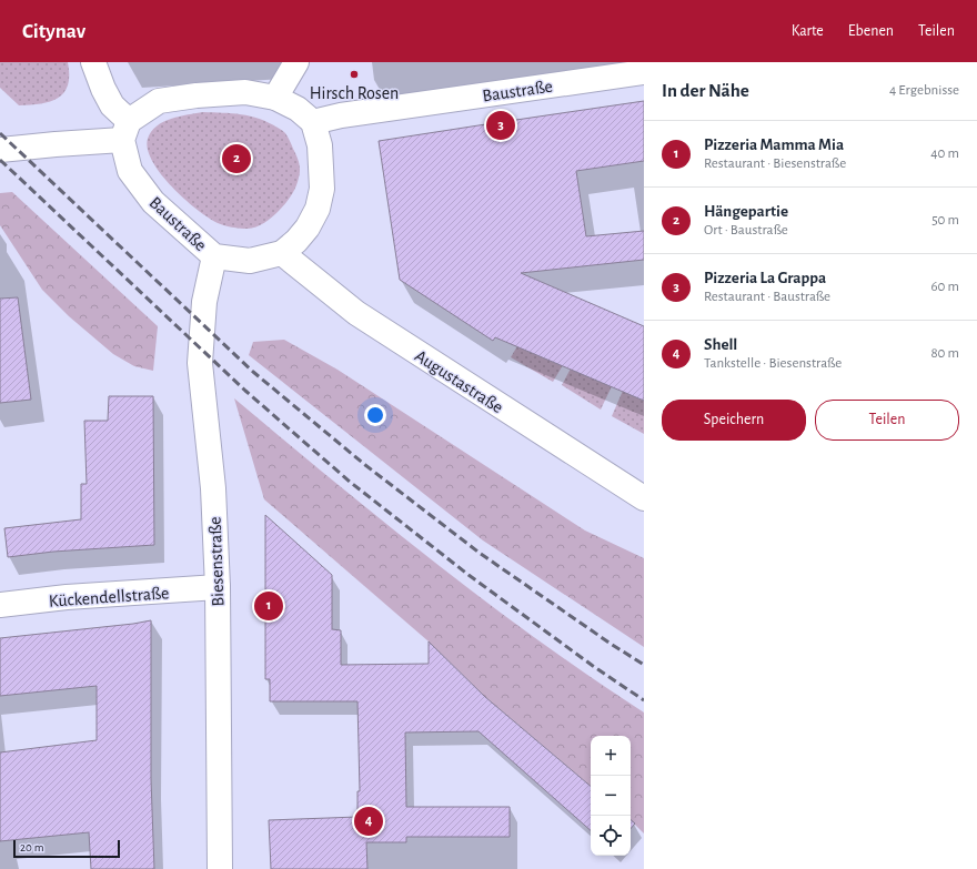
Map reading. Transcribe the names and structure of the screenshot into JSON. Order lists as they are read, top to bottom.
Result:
{
  "streets": {
    "street": [
      "Baustraße",
      "Augustastraße",
      "Biesenstraße",
      "Kückendellstraße"
    ]
  },
  "crossings": [
    ["Baustraße", "Augustastraße"],
    ["Baustraße", "Biesenstraße"],
    ["Biesenstraße", "Kückendellstraße"]
  ],
  "places": ["Hirsch Rosen"],
  "scale_bar": "20 m",
  "page": {
    "header": "Citynav",
    "nav": ["Karte", "Ebenen", "Teilen"],
    "heading": ["In der Nähe", "4 Ergebnisse"],
    "pins": [
      "3",
      "2",
      "1",
      "4"
    ],
    "list": [
      {
        "mark": "1",
        "name": "Pizzeria Mamma Mia",
        "note": "Restaurant · Biesenstraße",
        "value": "40 m"
      },
      {
        "mark": "2",
        "name": "Hängepartie",
        "note": "Ort · Baustraße",
        "value": "50 m"
      },
      {
        "mark": "3",
        "name": "Pizzeria La Grappa",
        "note": "Restaurant · Baustraße",
        "value": "60 m"
      },
      {
        "mark": "4",
        "name": "Shell",
        "note": "Tankstelle · Biesenstraße",
        "value": "80 m"
      }
    ],
    "buttons": ["Speichern", "Teilen"],
    "map_buttons": ["+", "−"],
    "scale": "20 m"
  }
}
